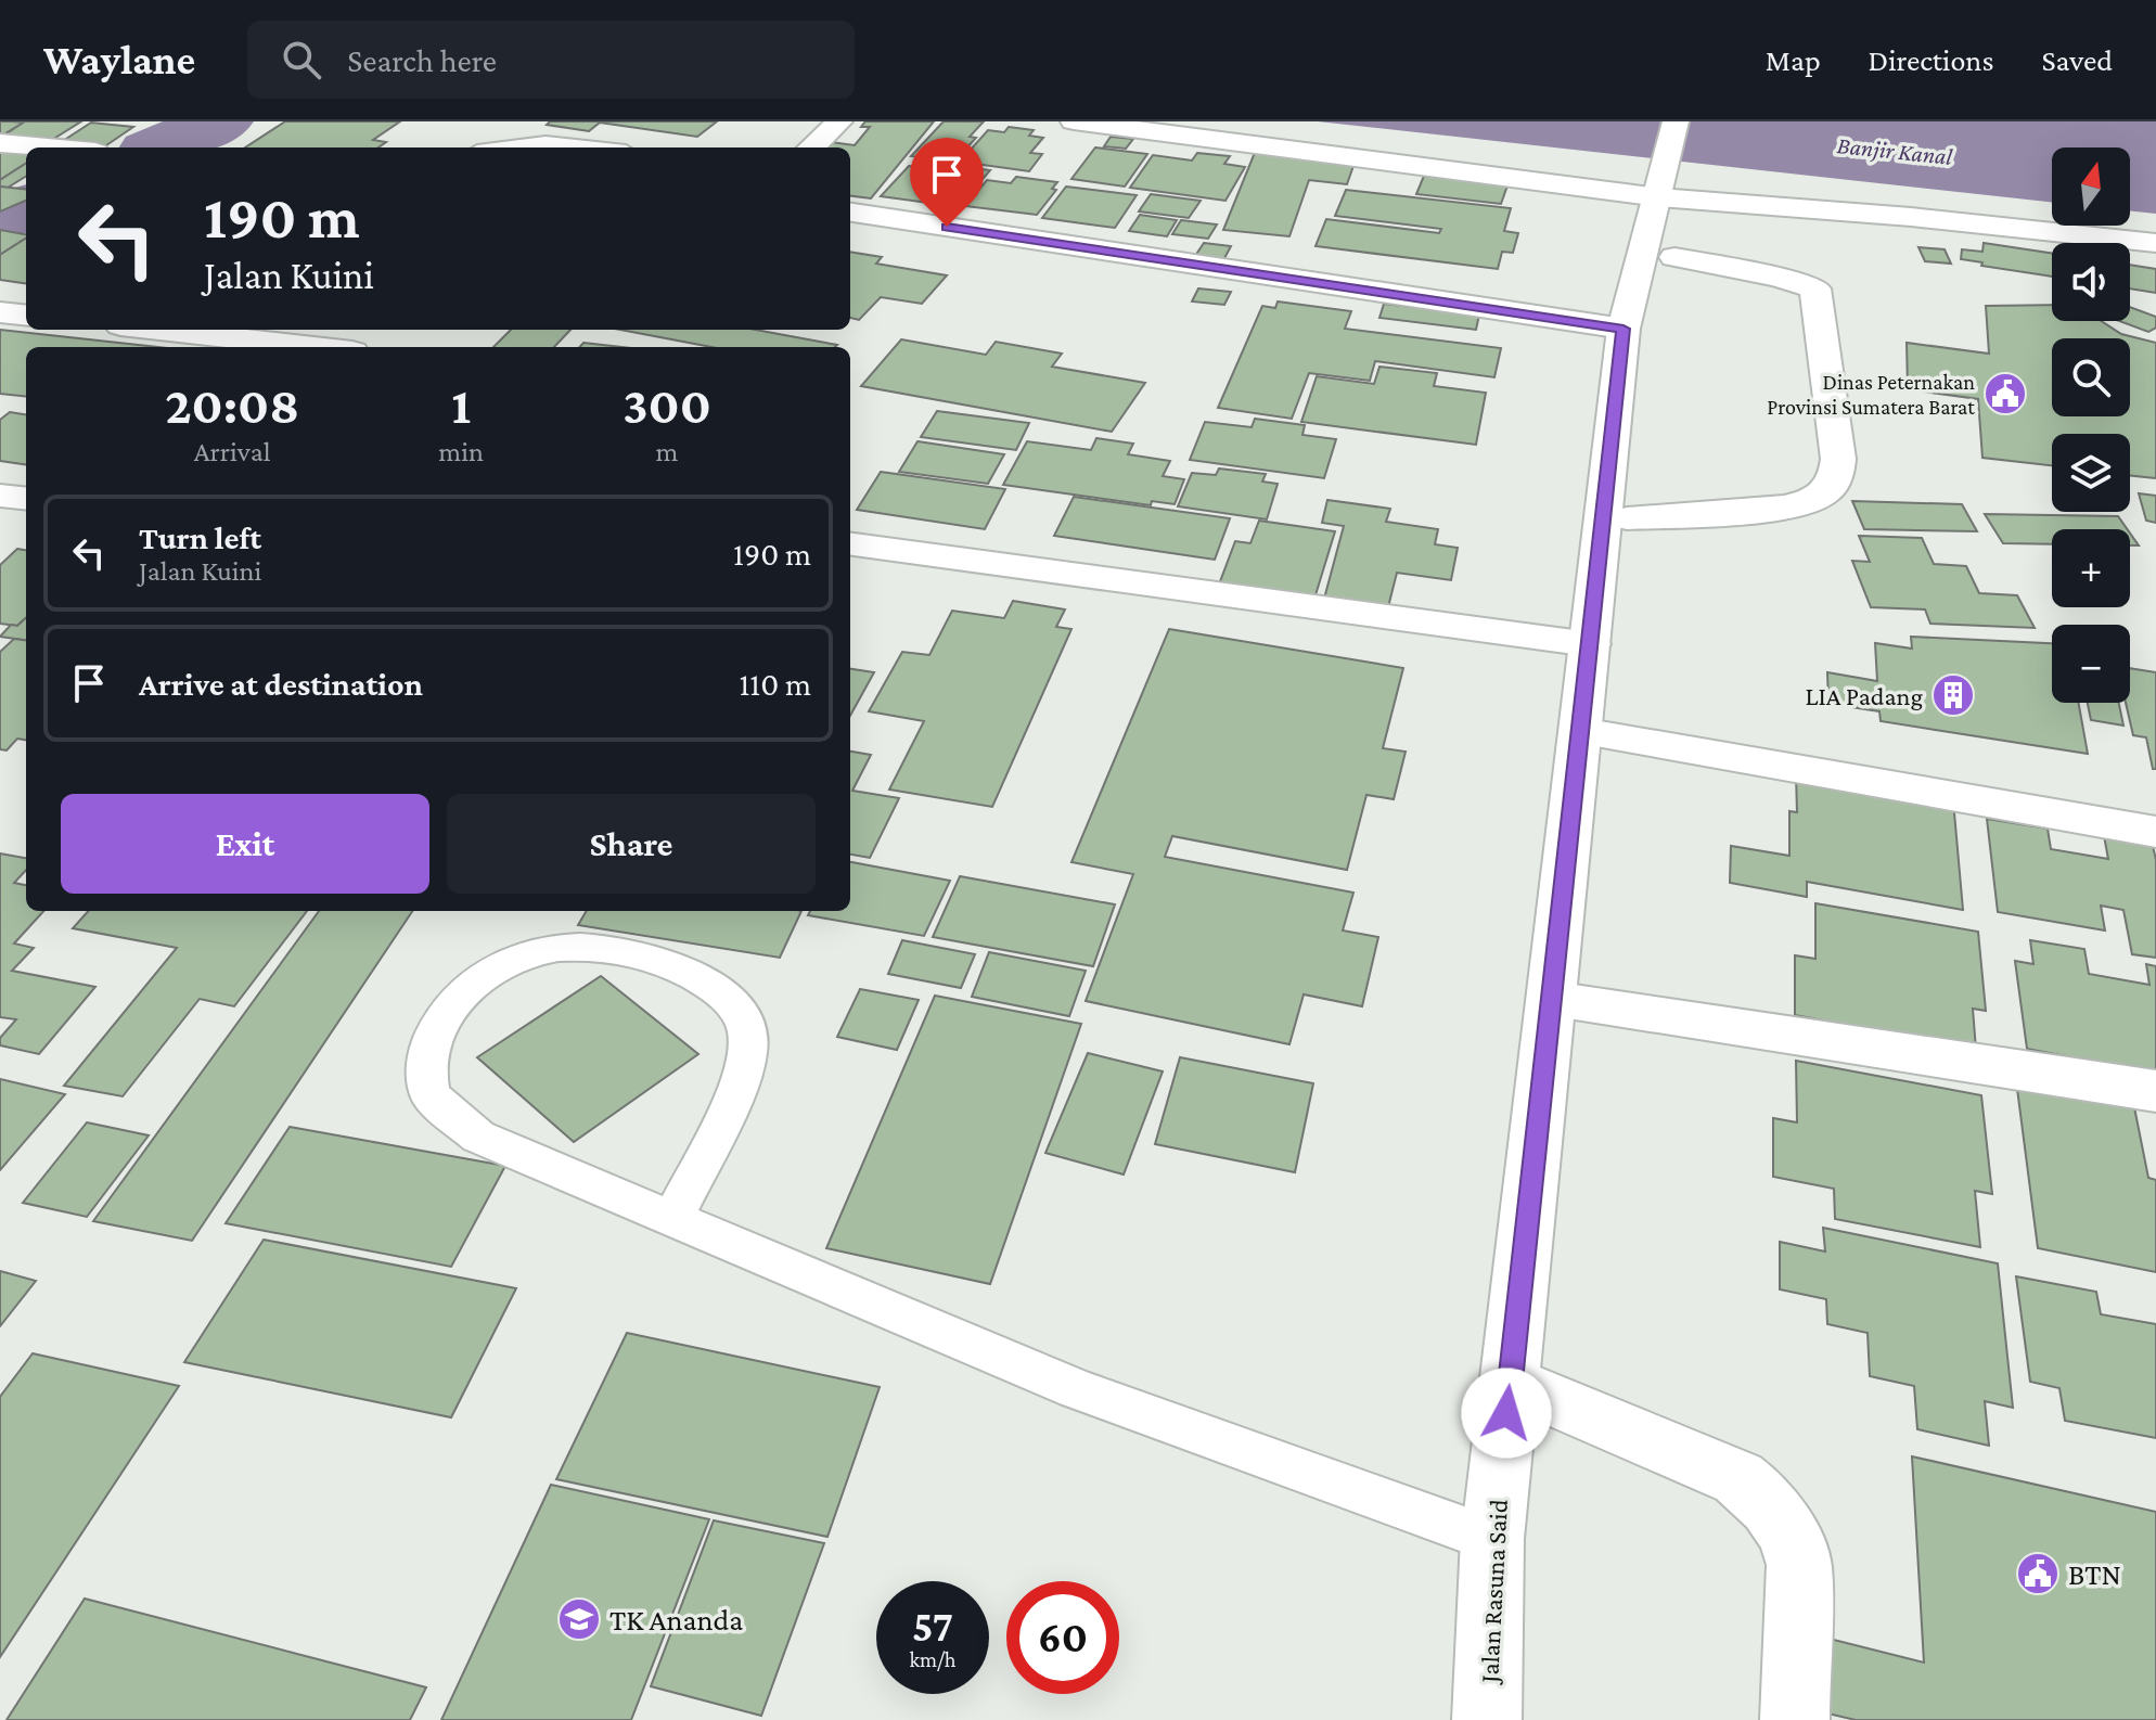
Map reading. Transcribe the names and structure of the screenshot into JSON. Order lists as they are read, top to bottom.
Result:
{
  "streets": {
    "street": ["Jalan Rasuna Said"]
  },
  "water": ["Banjir Kanal"],
  "places": {
    "public building": ["Dinas Peternakan Provinsi Sumatera Barat", "BTN"],
    "building": ["LIA Padang"],
    "school or university": ["TK Ananda"]
  },
  "north": "top",
  "page": {
    "header": "Waylane",
    "search": "Search here",
    "nav": ["Map", "Directions", "Saved"],
    "map_buttons": ["+", "−"],
    "turn": ["190 m", "Jalan Kuini"],
    "eta": [
      "20:08",
      "Arrival",
      "1",
      "min",
      "300",
      "m"
    ],
    "list": [
      {
        "name": "Turn left",
        "note": "Jalan Kuini",
        "value": "190 m"
      },
      {
        "name": "Arrive at destination",
        "value": "110 m"
      }
    ],
    "buttons": ["Exit", "Share"],
    "speed": "57 km/h",
    "limit": "60"
  }
}
